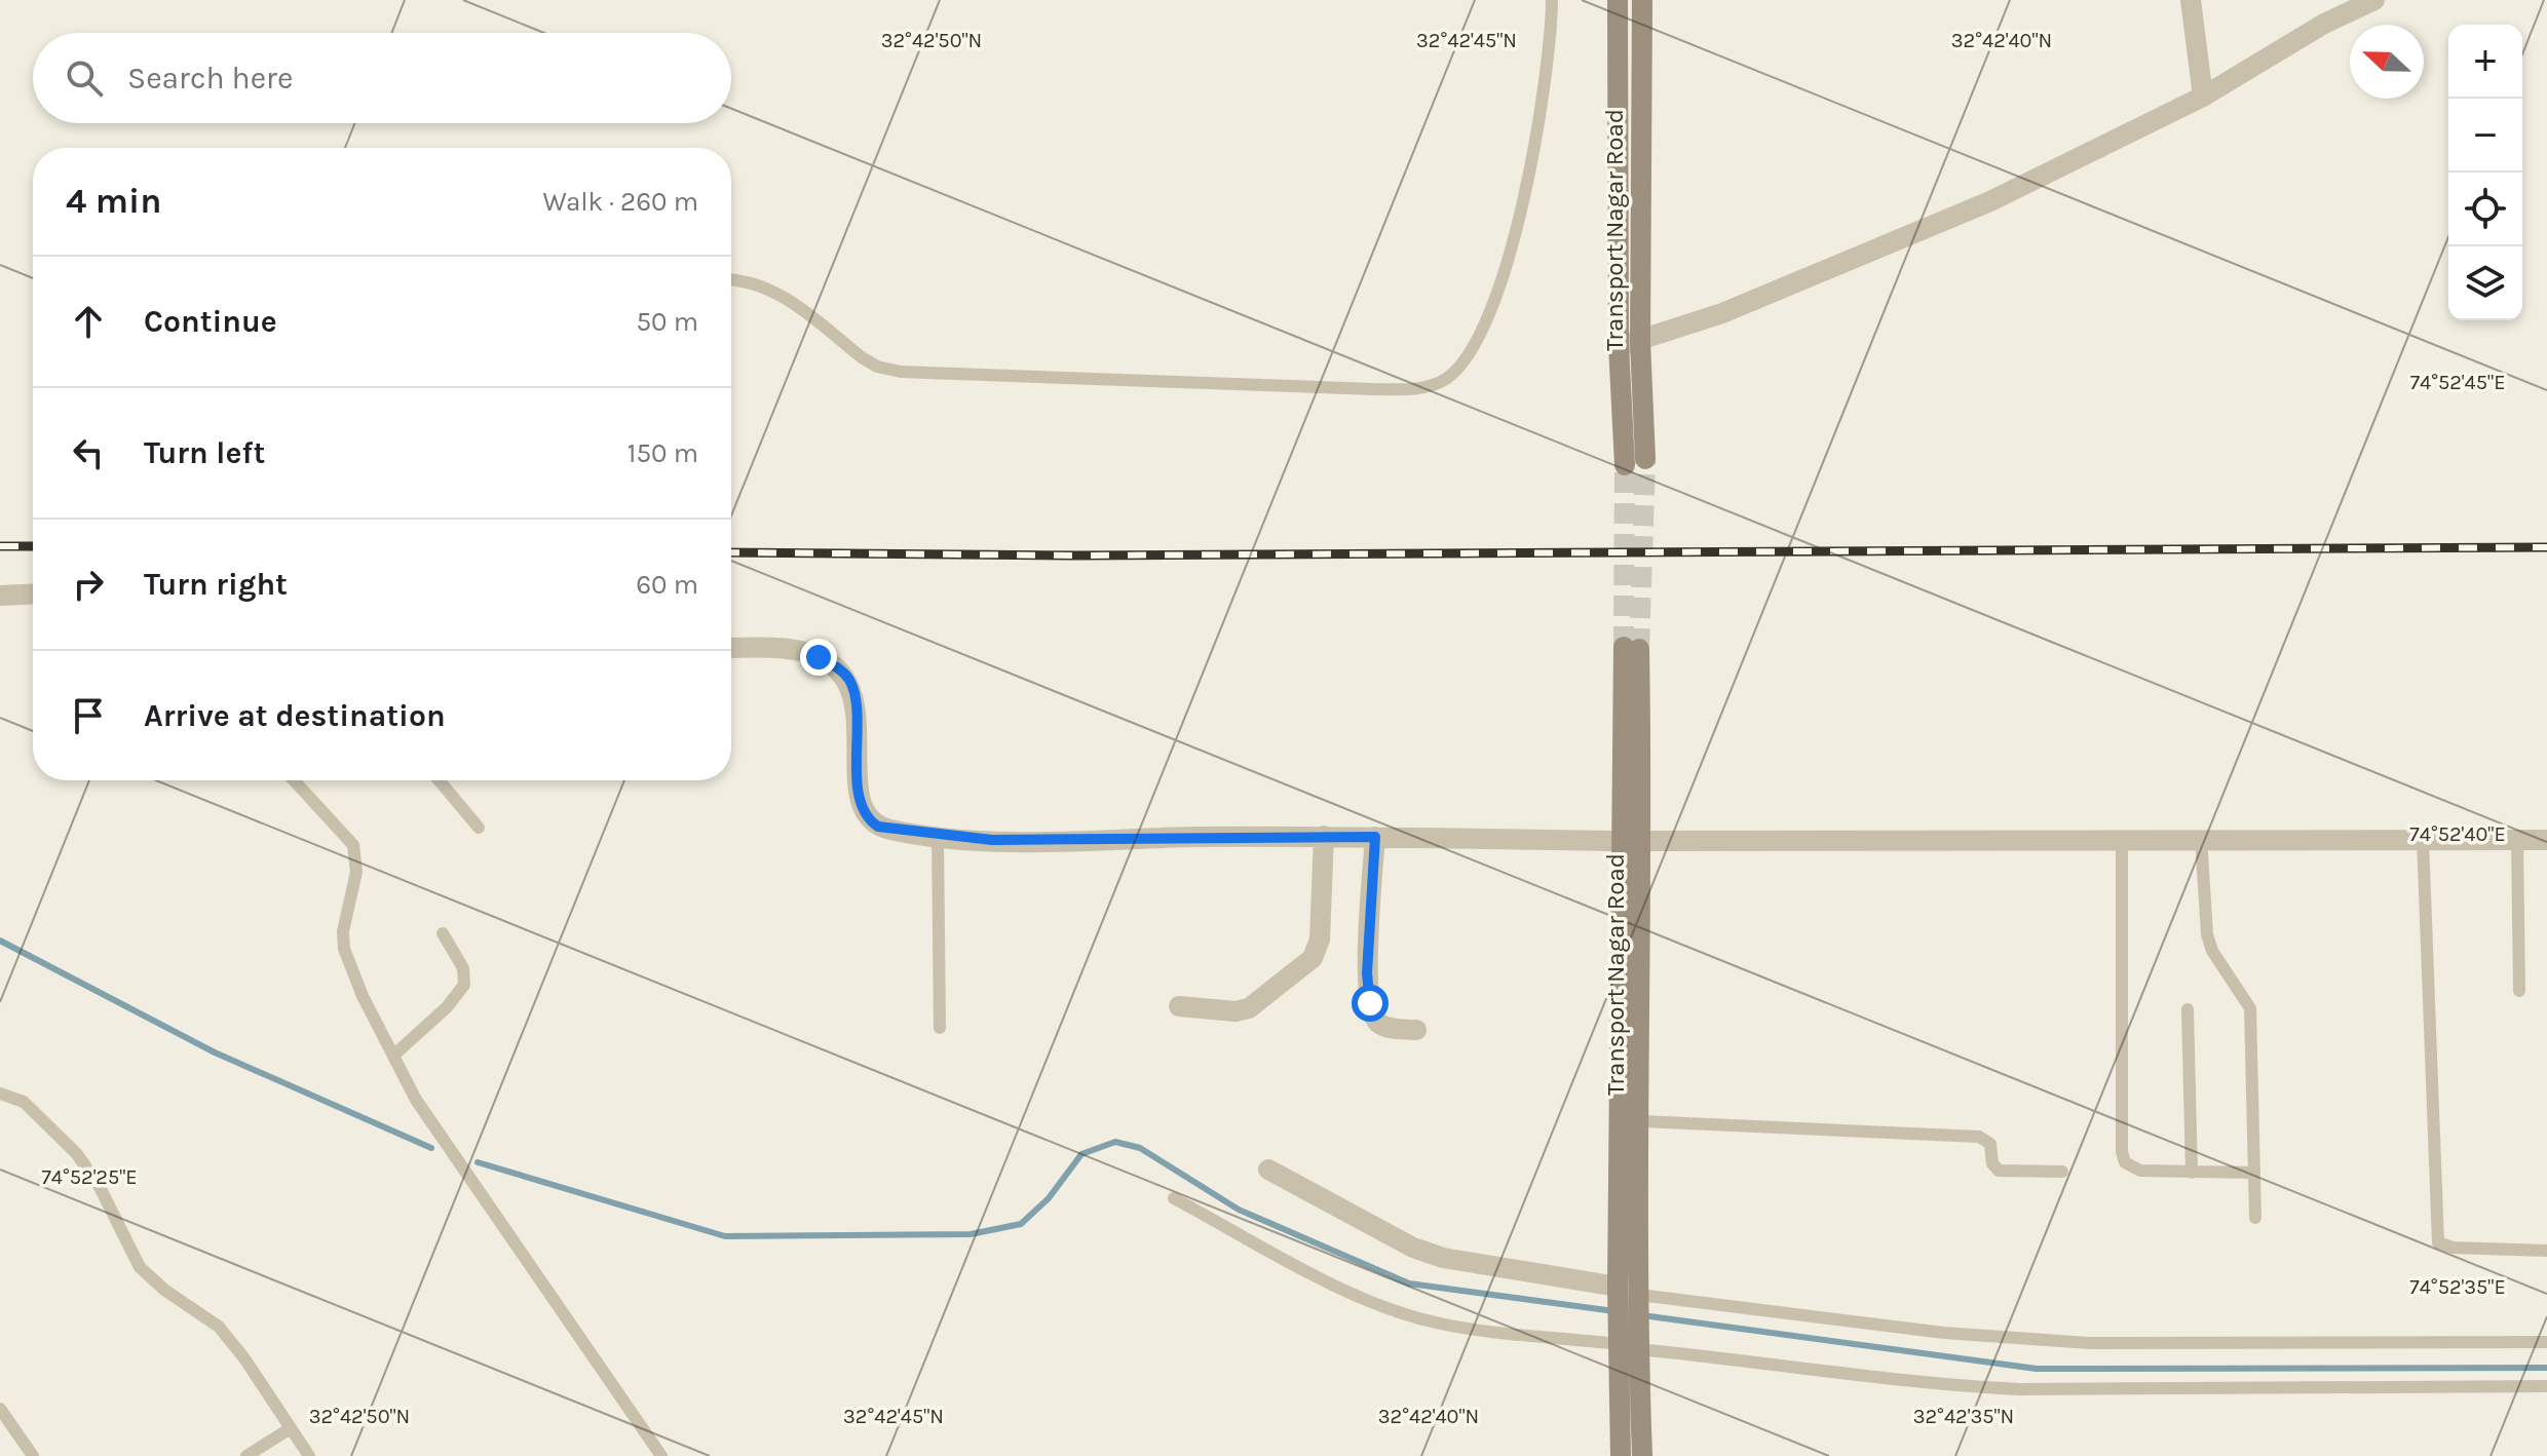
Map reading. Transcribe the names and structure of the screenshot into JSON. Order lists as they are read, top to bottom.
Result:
{
  "streets": {
    "main road": ["Transport Nagar Road"]
  },
  "north": "left",
  "page": {
    "map_buttons": ["+", "−"],
    "search": "Search here",
    "heading": ["4 min", "Walk · 260 m"],
    "list": [
      ["Continue", "50 m"],
      ["Turn left", "150 m"],
      ["Turn right", "60 m"],
      "Arrive at destination"
    ]
  },
  "coordinates": [
    "32°42'50\"N",
    "32°42'45\"N",
    "32°42'40\"N",
    "74°52'45\"E",
    "74°52'40\"E",
    "74°52'25\"E",
    "74°52'35\"E",
    "32°42'35\"N"
  ]
}
